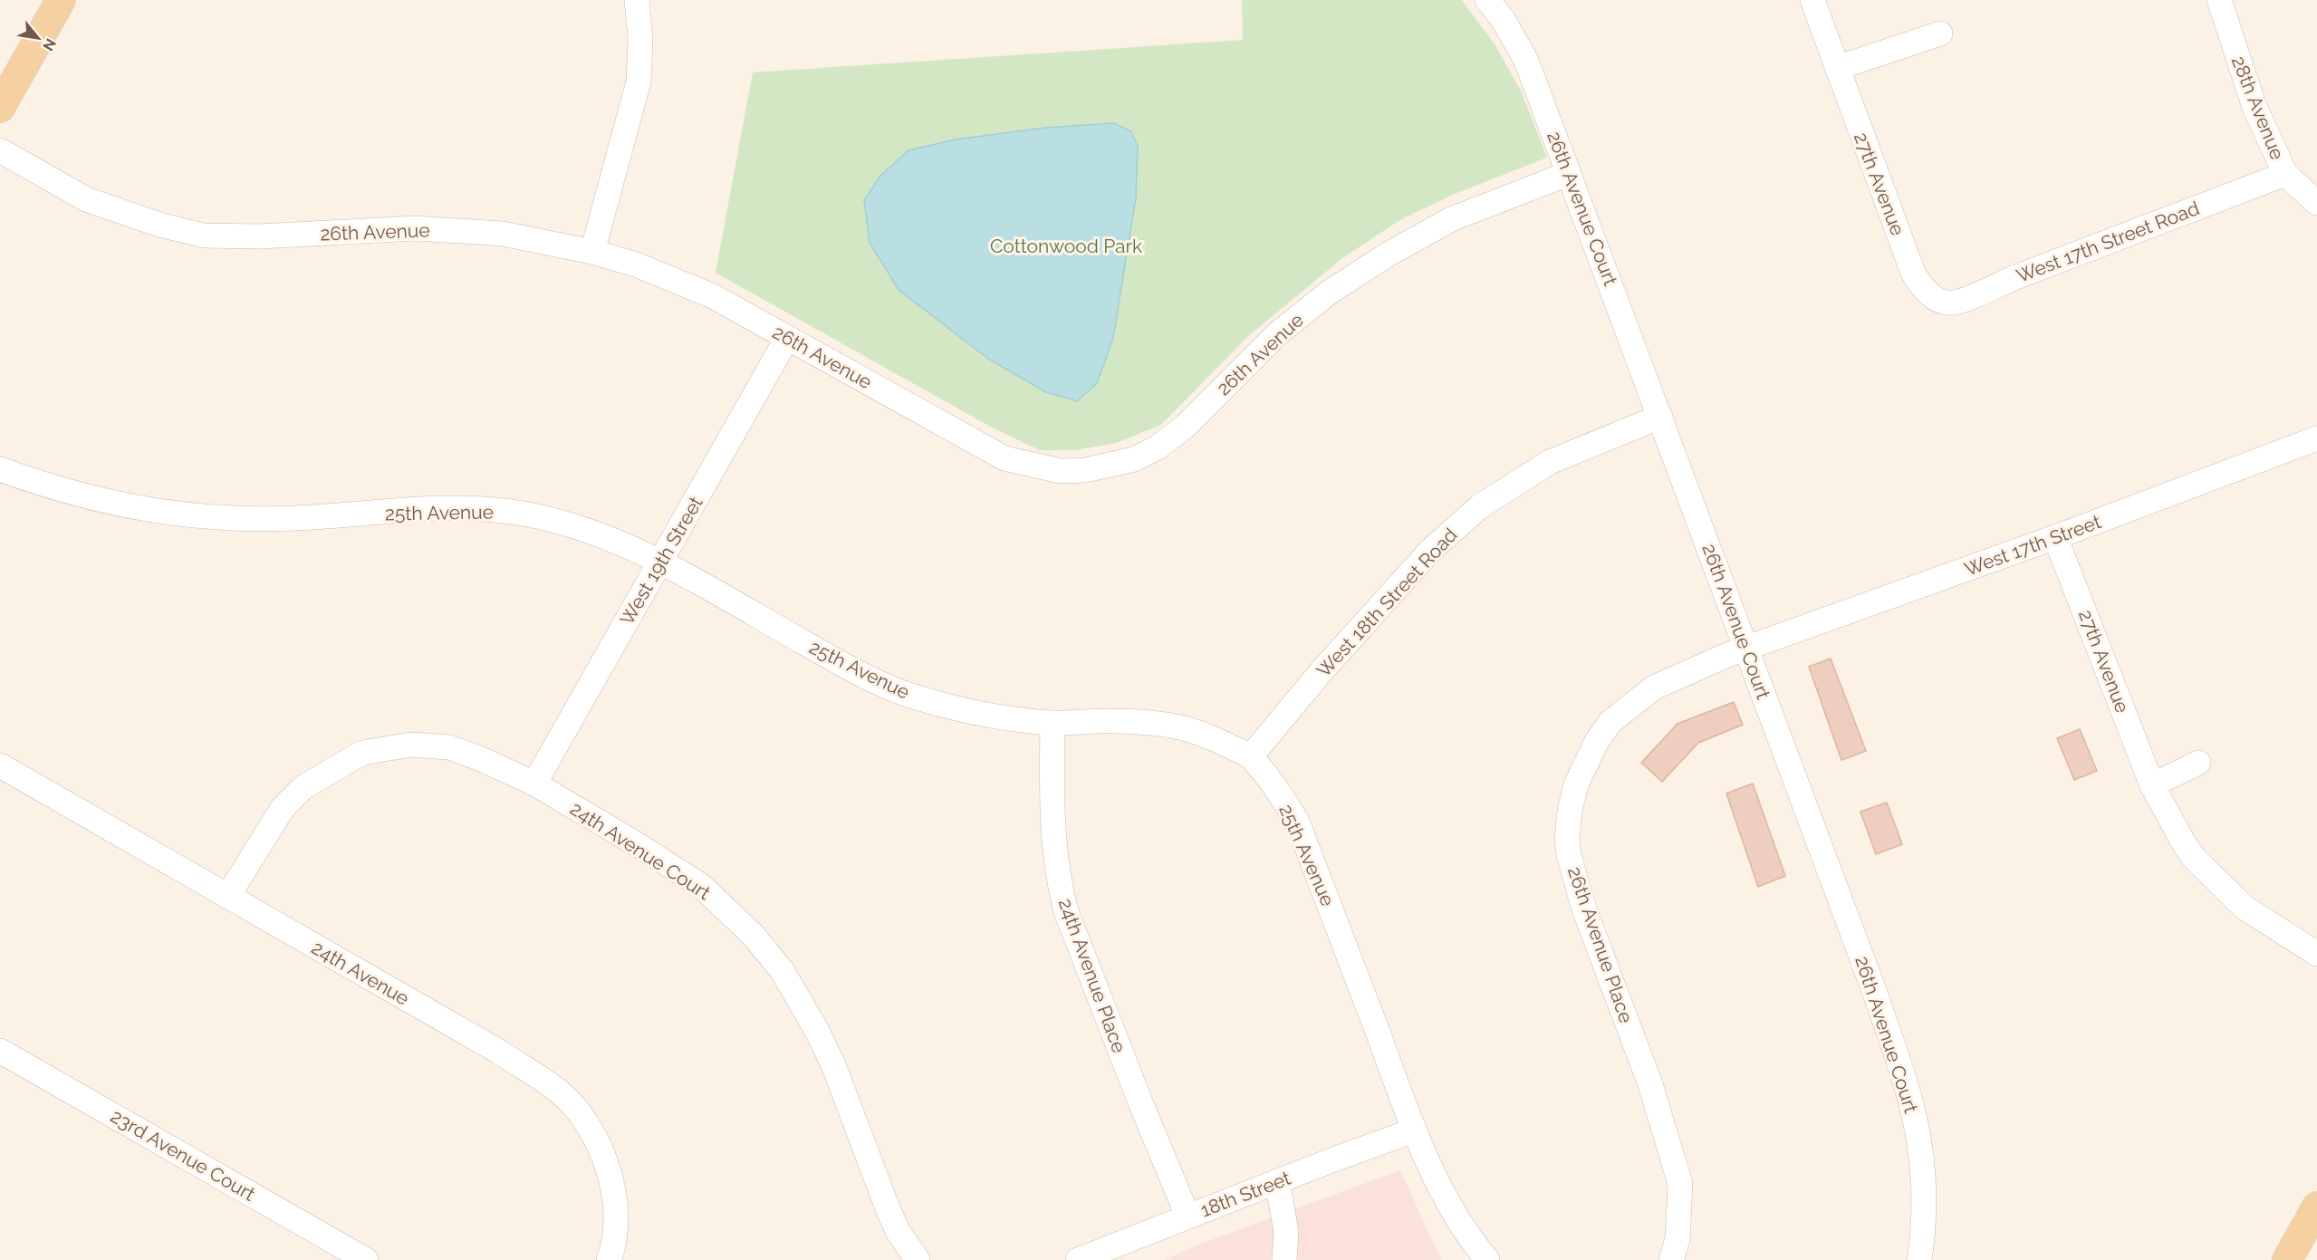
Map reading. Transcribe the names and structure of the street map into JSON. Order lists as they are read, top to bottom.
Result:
{
  "streets": {
    "street": [
      "28th Avenue",
      "27th Avenue",
      "26th Avenue Court",
      "26th Avenue",
      "West 17th Street Road",
      "25th Avenue",
      "West 17th Street",
      "West 19th Street",
      "West 18th Street Road",
      "24th Avenue Court",
      "26th Avenue Place",
      "24th Avenue",
      "24th Avenue Place",
      "23rd Avenue Court",
      "18th Street"
    ]
  },
  "crossings": [
    ["28th Avenue", "West 17th Street Road"],
    ["27th Avenue", "West 17th Street Road"],
    ["27th Avenue", "West 17th Street"],
    ["26th Avenue Court", "26th Avenue"],
    ["26th Avenue Court", "West 17th Street"],
    ["26th Avenue Court", "West 18th Street Road"],
    ["26th Avenue Court", "26th Avenue Place"],
    ["26th Avenue", "West 19th Street"],
    ["25th Avenue", "West 19th Street"],
    ["25th Avenue", "West 18th Street Road"],
    ["25th Avenue", "24th Avenue Place"],
    ["25th Avenue", "18th Street"],
    ["West 17th Street", "26th Avenue Place"],
    ["West 19th Street", "24th Avenue Court"],
    ["24th Avenue Court", "24th Avenue"],
    ["24th Avenue Place", "18th Street"]
  ],
  "parks": ["Cottonwood Park"],
  "north": "bottom right"
}
